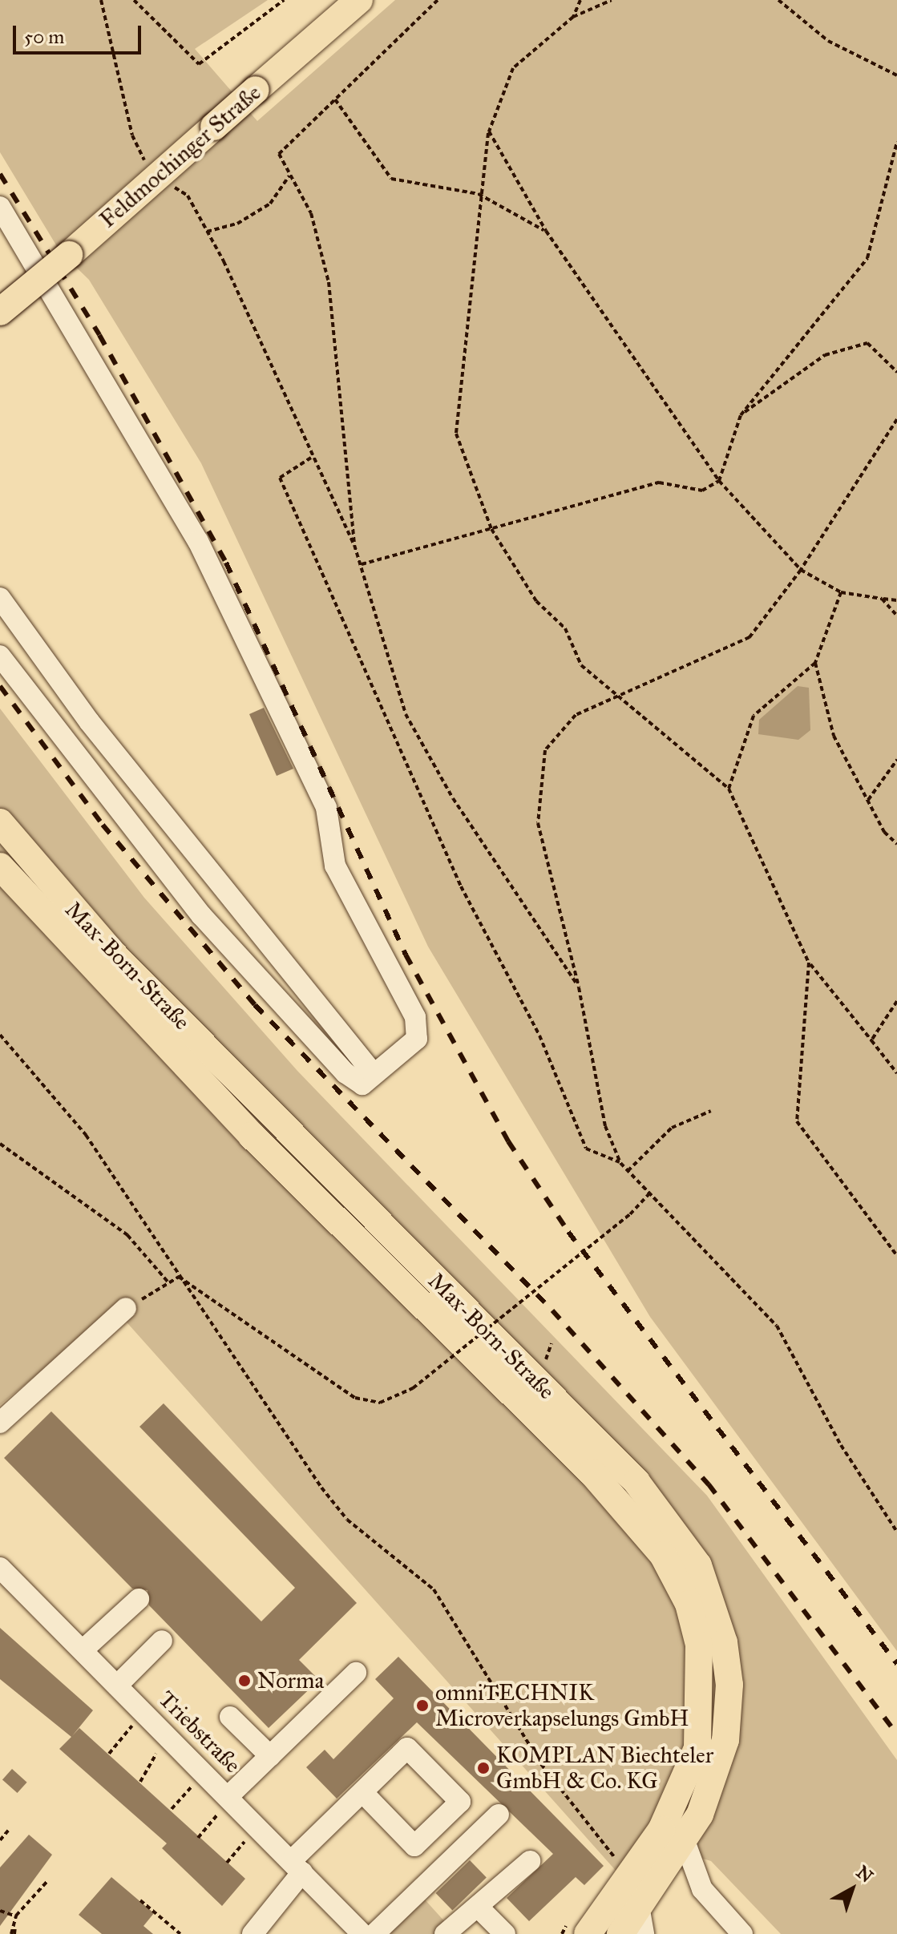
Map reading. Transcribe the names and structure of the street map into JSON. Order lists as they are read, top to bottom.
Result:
{
  "streets": {
    "main road": ["Feldmochinger Straße", "Max-Born-Straße"],
    "street": ["Triebstraße"]
  },
  "places": ["Norma", "omniTECHNIK Microverkapselungs GmbH", "KOMPLAN Biechteler GmbH & Co. KG"],
  "scale_bar": "50 m",
  "north": "top right"
}
